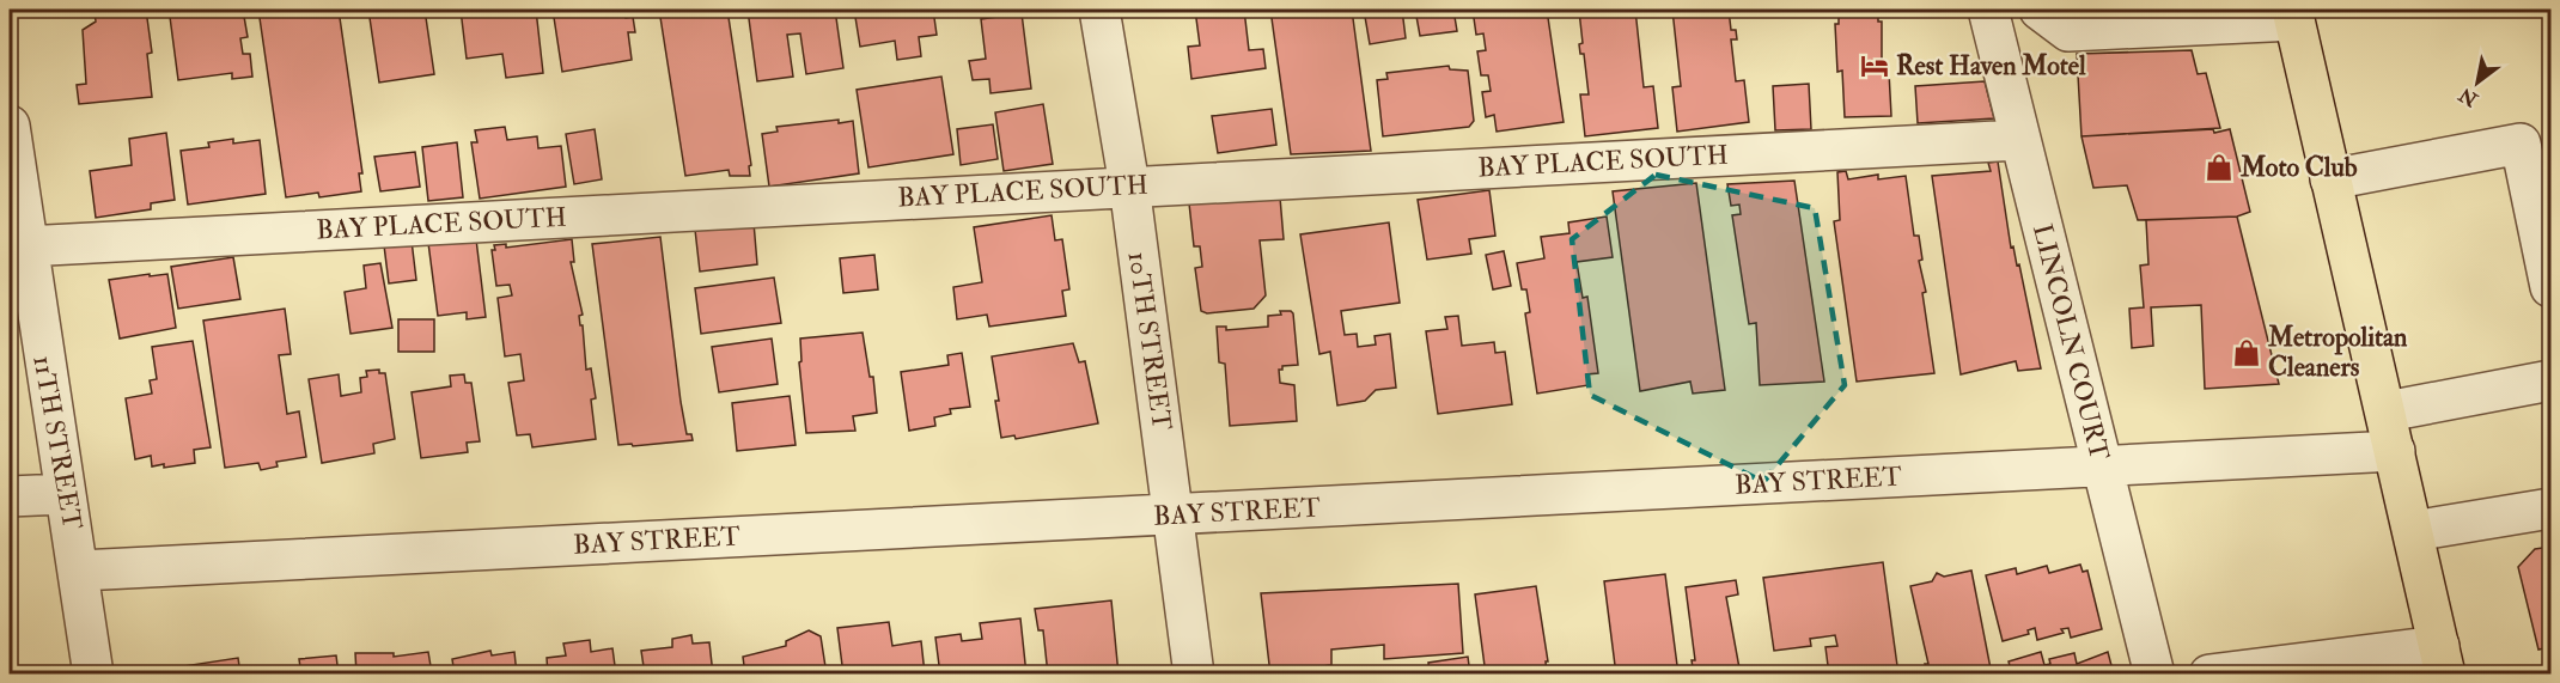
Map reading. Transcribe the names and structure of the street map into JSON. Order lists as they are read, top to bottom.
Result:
{
  "streets": {
    "street": [
      "BAY PLACE SOUTH",
      "10TH STREET",
      "LINCOLN COURT",
      "11TH STREET",
      "BAY STREET"
    ]
  },
  "crossings": [
    ["BAY PLACE SOUTH", "10TH STREET"],
    ["BAY PLACE SOUTH", "LINCOLN COURT"],
    ["BAY PLACE SOUTH", "11TH STREET"],
    ["10TH STREET", "BAY STREET"],
    ["LINCOLN COURT", "BAY STREET"],
    ["11TH STREET", "BAY STREET"]
  ],
  "places": {
    "hotel": ["Rest Haven Motel"],
    "shop": ["Moto Club", "Metropolitan Cleaners"]
  },
  "north": "bottom left"
}
